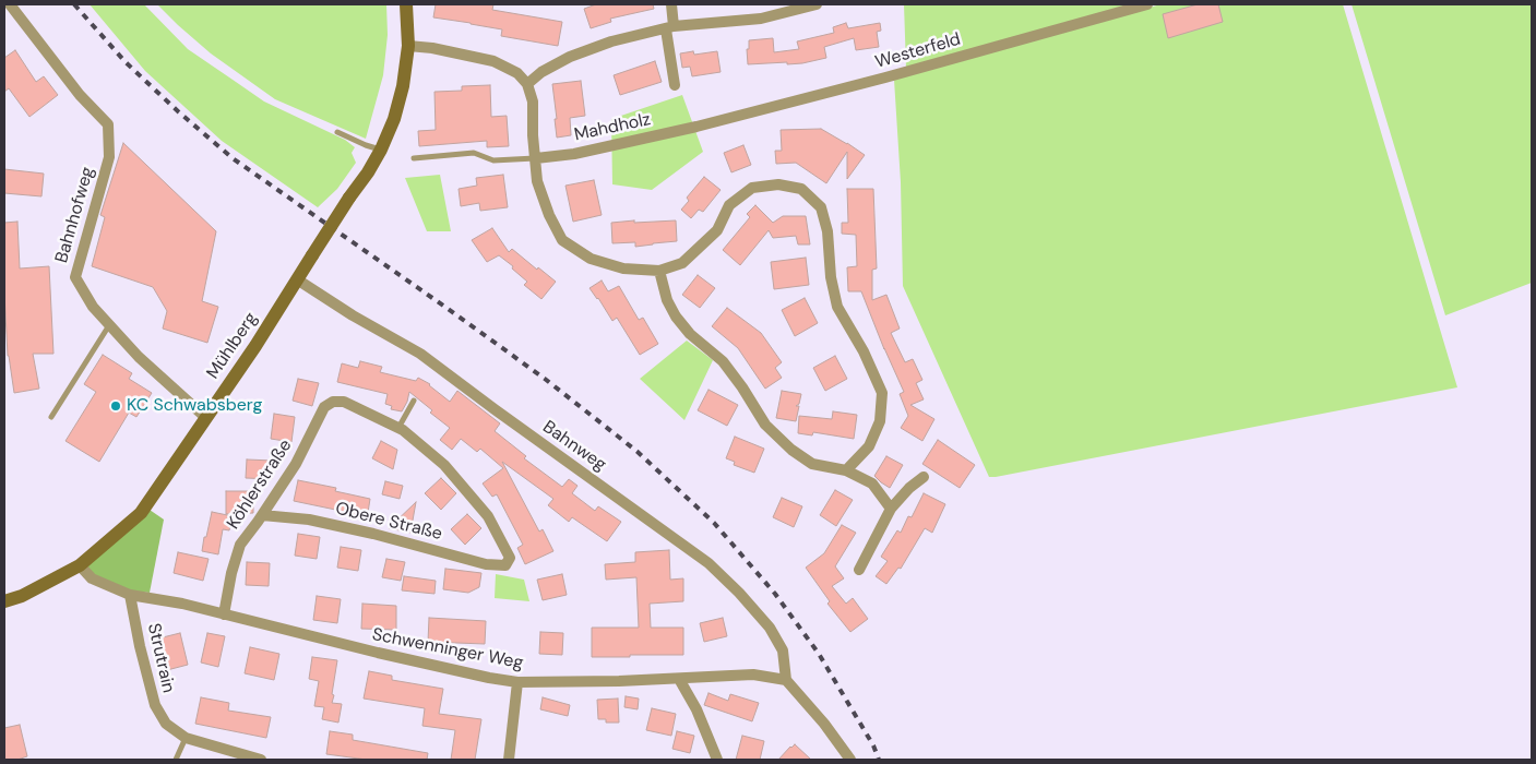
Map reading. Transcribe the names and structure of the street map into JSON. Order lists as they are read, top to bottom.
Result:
{
  "streets": {
    "street": [
      "Westerfeld",
      "Mahdholz",
      "Bahnhofweg",
      "Mühlberg",
      "Bahnweg",
      "Köhlerstraße",
      "Obere Straße",
      "Schwenninger Weg",
      "Strutrain"
    ]
  },
  "crossings": [
    ["Westerfeld", "Mahdholz"],
    ["Bahnhofweg", "Mühlberg"],
    ["Mühlberg", "Bahnweg"],
    ["Mühlberg", "Schwenninger Weg"],
    ["Bahnweg", "Schwenninger Weg"],
    ["Köhlerstraße", "Obere Straße"],
    ["Köhlerstraße", "Schwenninger Weg"],
    ["Schwenninger Weg", "Strutrain"]
  ],
  "places": ["KC Schwabsberg"]
}
